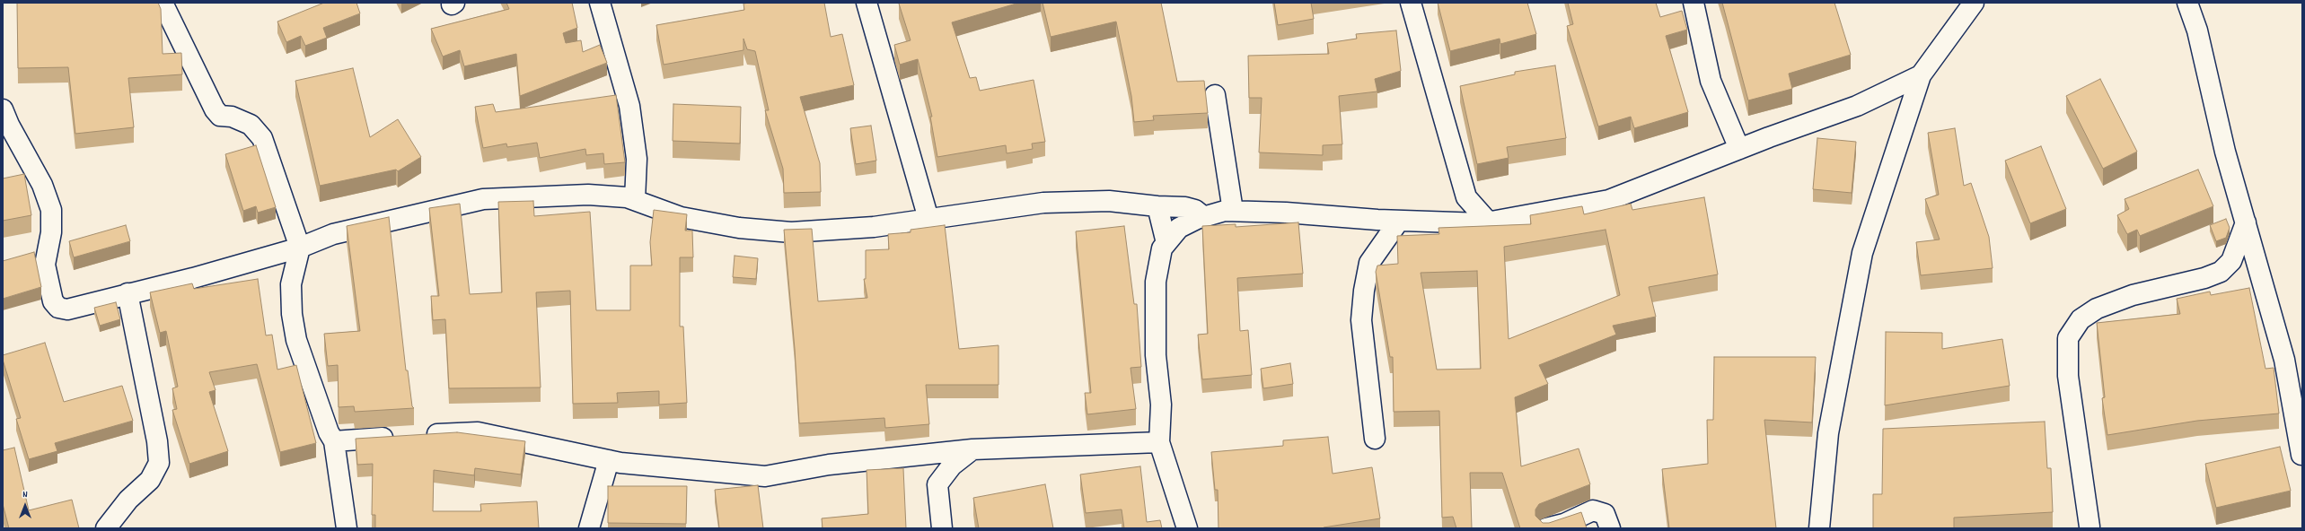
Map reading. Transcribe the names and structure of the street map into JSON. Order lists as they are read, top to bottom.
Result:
{
  "north": "top"
}
